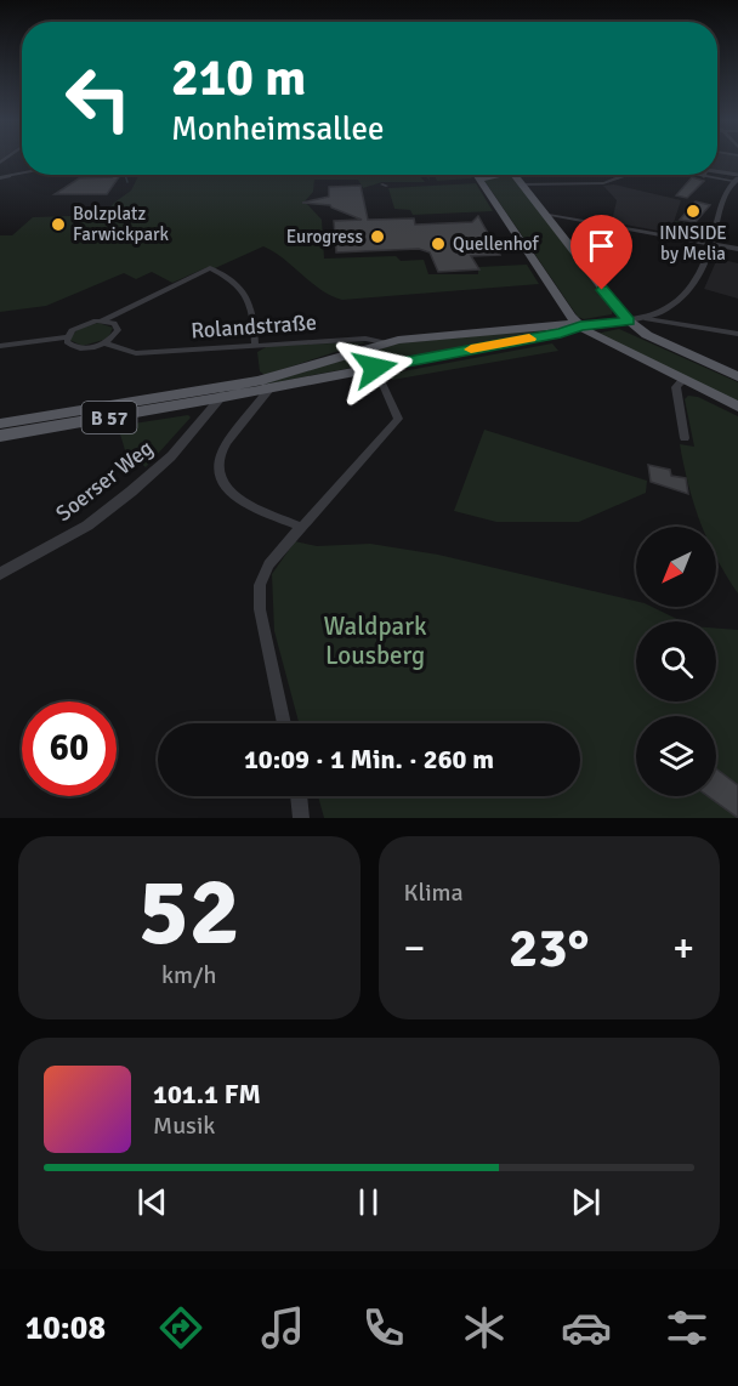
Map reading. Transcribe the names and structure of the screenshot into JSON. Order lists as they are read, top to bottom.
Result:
{
  "streets": {
    "main road": ["Rolandstraße", "B 57"],
    "street": ["Soerser Weg"]
  },
  "crossings": [
    ["Rolandstraße", "B 57"],
    ["B 57", "Soerser Weg"]
  ],
  "parks": ["Waldpark Lousberg"],
  "places": [
    "INNSIDE by Melia",
    "Bolzplatz Farwickpark",
    "Eurogress",
    "Quellenhof"
  ],
  "north": "bottom left",
  "page": {
    "turn": ["210 m", "Monheimsallee"],
    "limit": "60",
    "trip": "10:09 · 1 Min. · 260 m",
    "tile": [
      ["52", "km/h"],
      "Klima"
    ],
    "heat": ["−", "23°", "+"],
    "song": ["101.1 FM", "Musik"],
    "tabs": "10:08"
  }
}
